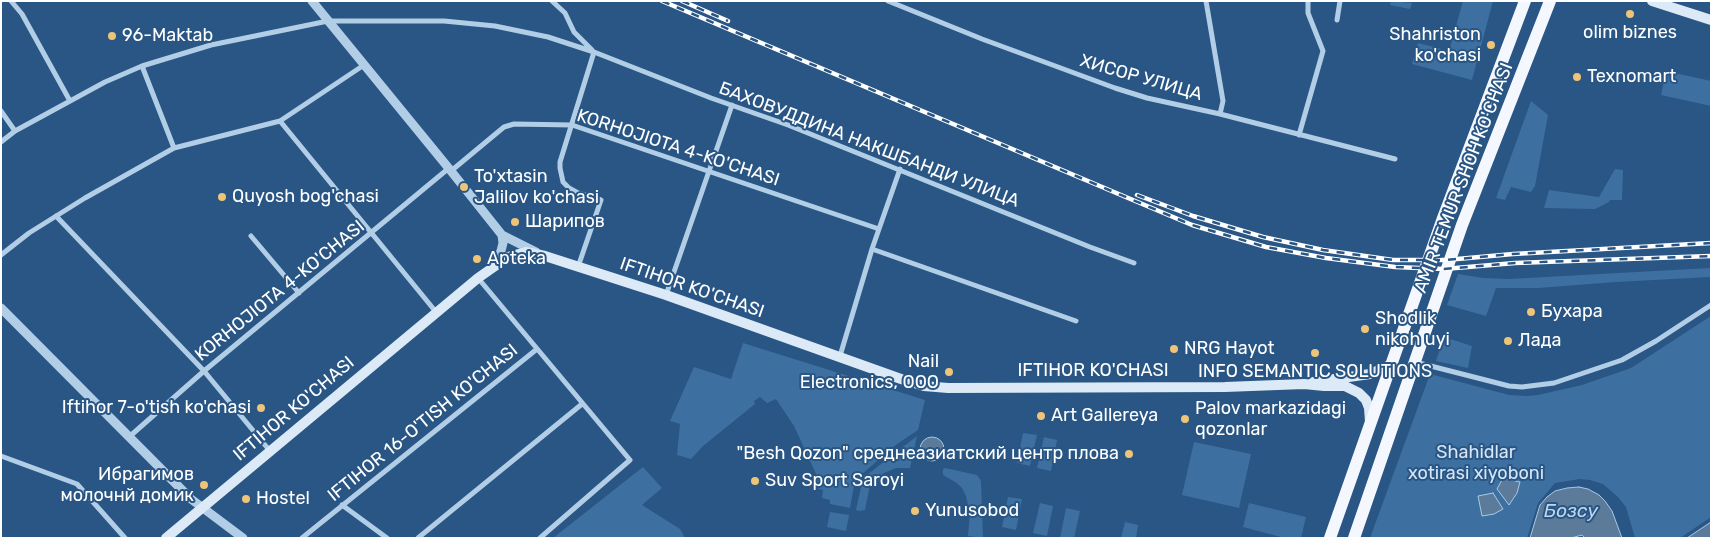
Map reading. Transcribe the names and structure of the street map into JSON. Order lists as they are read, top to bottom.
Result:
{
  "streets": {
    "main road": ["AMIR TEMUR SHOH KO'CHASI", "IFTIHOR KO'CHASI"],
    "street": [
      "ХИСОР УЛИЦА",
      "БАХОВУДДИНА НАКШБАНДИ УЛИЦА",
      "KORHOJIOTA 4-KO'CHASI",
      "IFTIHOR 16-O'TISH KO'CHASI"
    ]
  },
  "crossings": [
    ["AMIR TEMUR SHOH KO'CHASI", "IFTIHOR KO'CHASI"]
  ],
  "water": ["Бозсу"],
  "parks": ["Shahidlar xotirasi xiyoboni"],
  "places": [
    "olim biznes",
    "96-Maktab",
    "Shahriston ko'chasi",
    "Texnomart",
    "To'xtasin Jalilov ko'chasi",
    "Quyosh bog'chasi",
    "Шарипов",
    "Apteka",
    "Бухара",
    "Shodlik nikoh uyi",
    "Лада",
    "NRG Hayot",
    "INFO SEMANTIC SOLUTIONS",
    "Nail Electronics, ООО",
    "Iftihor 7-o'tish ko'chasi",
    "Art Gallereya",
    "Palov markazidagi qozonlar",
    "\"Besh Qozon\" среднеазиатский центр плова",
    "Suv Sport Saroyi",
    "Ибрагимов молочнй домик",
    "Hostel",
    "Yunusobod"
  ]
}
